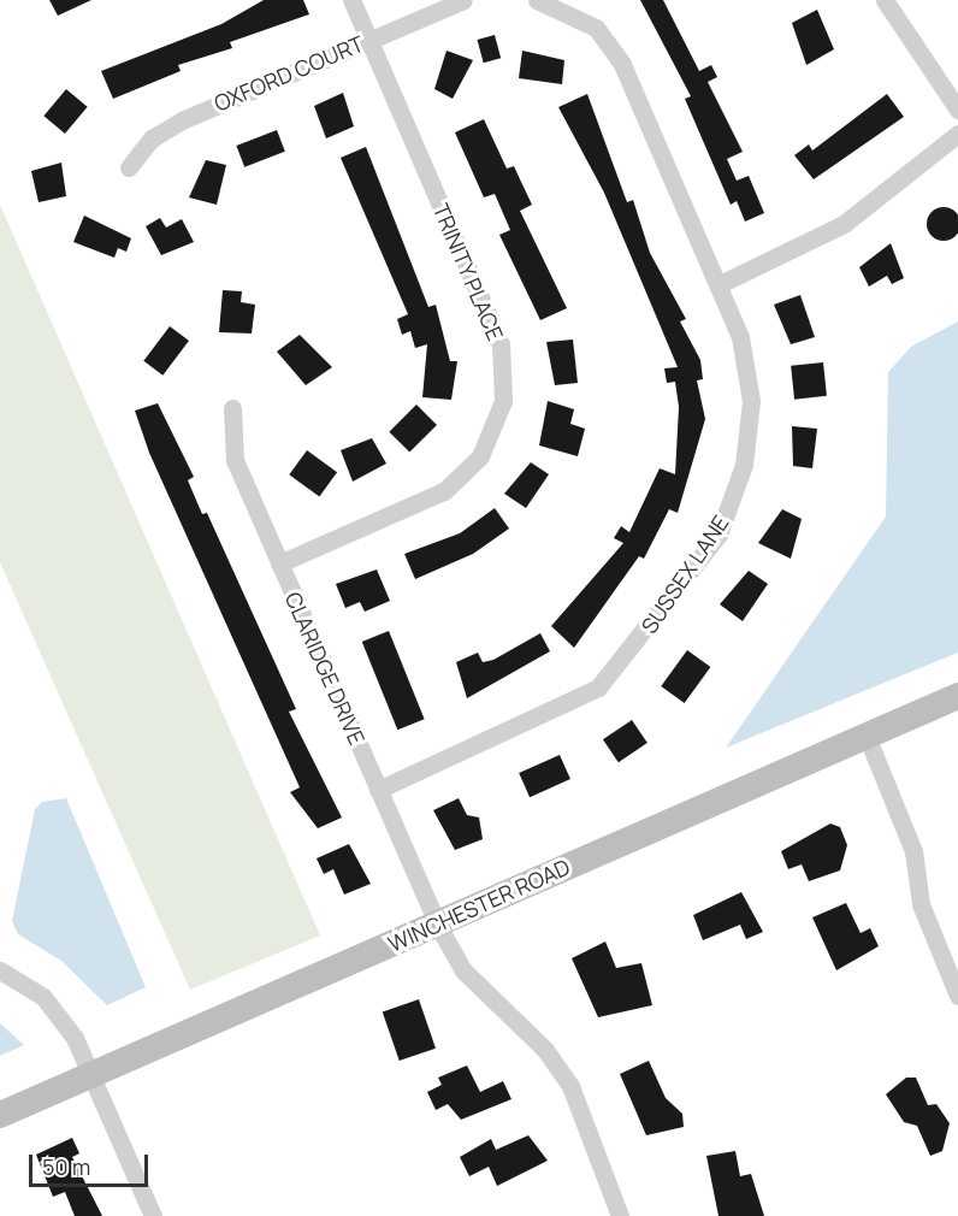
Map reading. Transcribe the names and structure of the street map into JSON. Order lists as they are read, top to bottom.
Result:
{
  "streets": {
    "main road": ["WINCHESTER ROAD"],
    "street": [
      "OXFORD COURT",
      "TRINITY PLACE",
      "SUSSEX LANE",
      "CLARIDGE DRIVE"
    ]
  },
  "crossings": [
    ["OXFORD COURT", "TRINITY PLACE"],
    ["TRINITY PLACE", "CLARIDGE DRIVE"],
    ["SUSSEX LANE", "CLARIDGE DRIVE"],
    ["CLARIDGE DRIVE", "WINCHESTER ROAD"]
  ],
  "scale_bar": "50 m"
}
